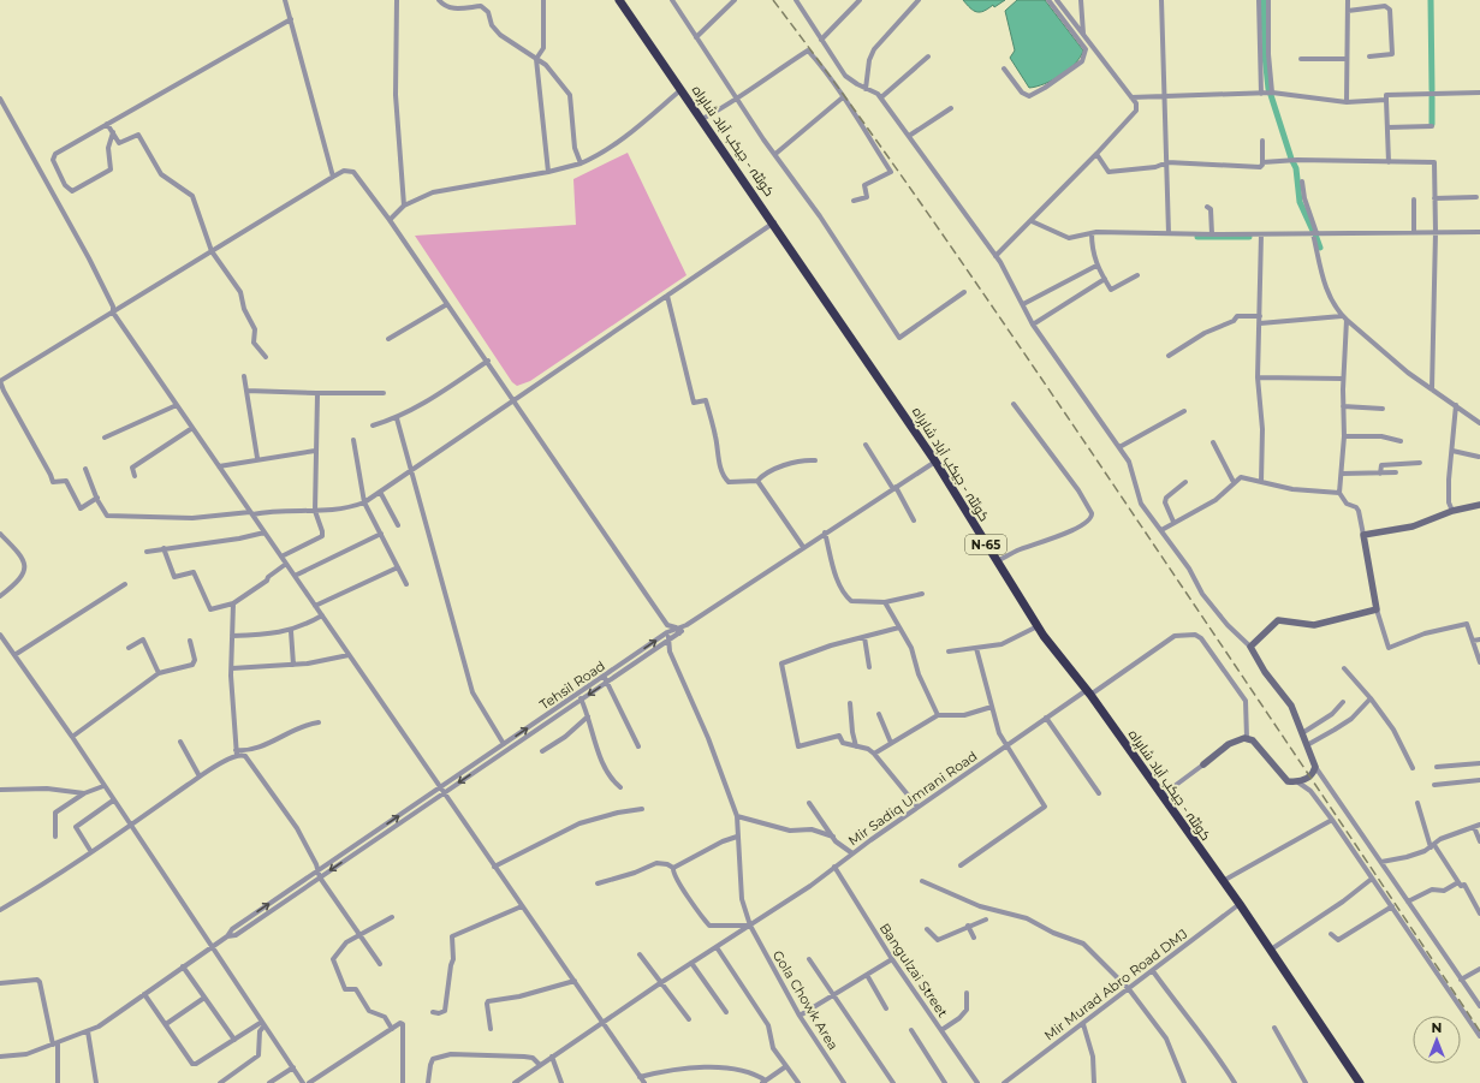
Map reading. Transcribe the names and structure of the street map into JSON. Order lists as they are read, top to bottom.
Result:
{
  "streets": {
    "highway": ["کوئٹہ - جیکب آباد شاہراہ", "N-65"],
    "street": [
      "Tehsil Road",
      "Mir Sadiq Umrani Road",
      "Bangulzai Street",
      "Mir Murad Abro Road DMJ",
      "Gola Chowk Area"
    ]
  },
  "crossings": [
    ["کوئٹہ - جیکب آباد شاہراہ", "Tehsil Road"],
    ["کوئٹہ - جیکب آباد شاہراہ", "Mir Sadiq Umrani Road"],
    ["کوئٹہ - جیکب آباد شاہراہ", "Mir Murad Abro Road DMJ"],
    ["Tehsil Road", "Gola Chowk Area"],
    ["Mir Sadiq Umrani Road", "Bangulzai Street"],
    ["Mir Sadiq Umrani Road", "Gola Chowk Area"]
  ],
  "north": "top"
}
